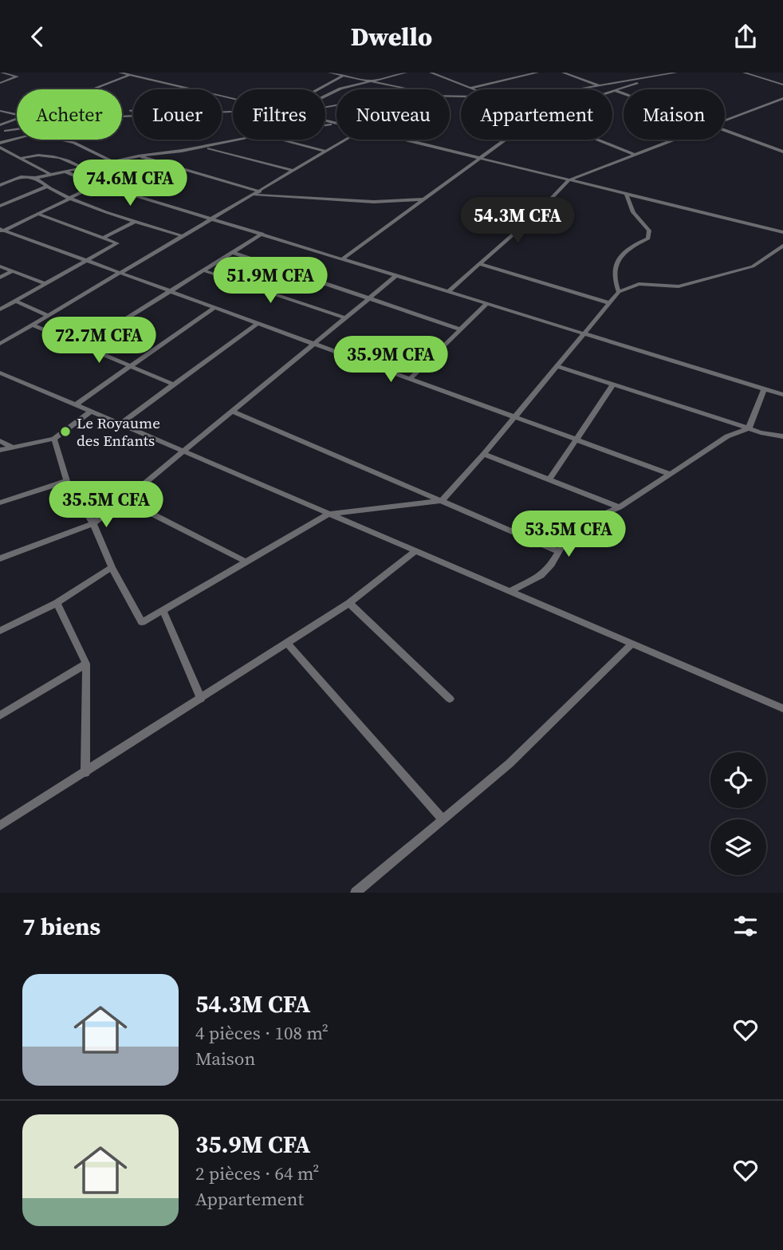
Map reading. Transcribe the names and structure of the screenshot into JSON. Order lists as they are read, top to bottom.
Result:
{
  "places": ["Le Royaume des Enfants"],
  "page": {
    "header": "Dwello",
    "chip": [
      "Acheter",
      "Louer",
      "Filtres",
      "Nouveau",
      "Appartement",
      "Maison"
    ],
    "price": [
      "74.6M CFA",
      "54.3M CFA",
      "51.9M CFA",
      "72.7M CFA",
      "35.9M CFA",
      "35.5M CFA",
      "53.5M CFA"
    ],
    "heading": "7 biens",
    "list": [
      {
        "name": "54.3M CFA",
        "note": "4 pièces · 108 m² · Maison"
      },
      {
        "name": "35.9M CFA",
        "note": "2 pièces · 64 m² · Appartement"
      }
    ]
  }
}
